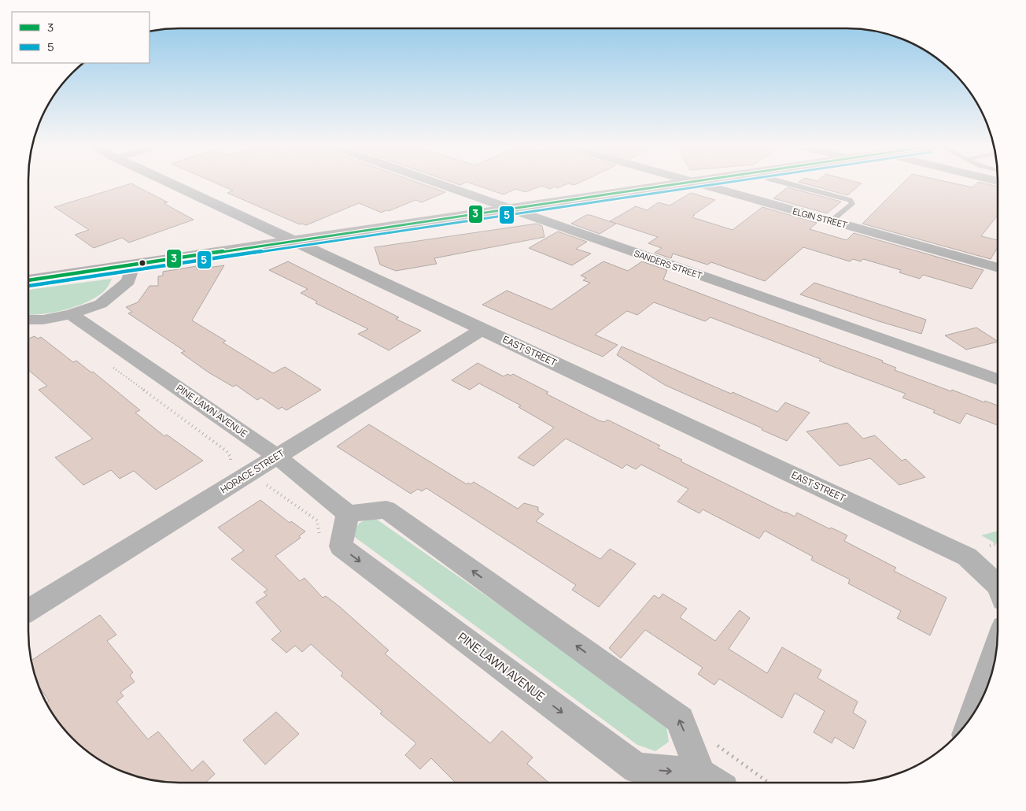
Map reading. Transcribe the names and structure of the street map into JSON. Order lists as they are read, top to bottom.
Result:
{
  "streets": {
    "street": [
      "ELGIN STREET",
      "SANDERS STREET",
      "EAST STREET",
      "PINE LAWN AVENUE",
      "HORACE STREET"
    ]
  },
  "crossings": [
    ["EAST STREET", "HORACE STREET"],
    ["PINE LAWN AVENUE", "HORACE STREET"]
  ],
  "lines": ["transit line 3", "transit line 5"],
  "legend": ["3", "5"]
}
